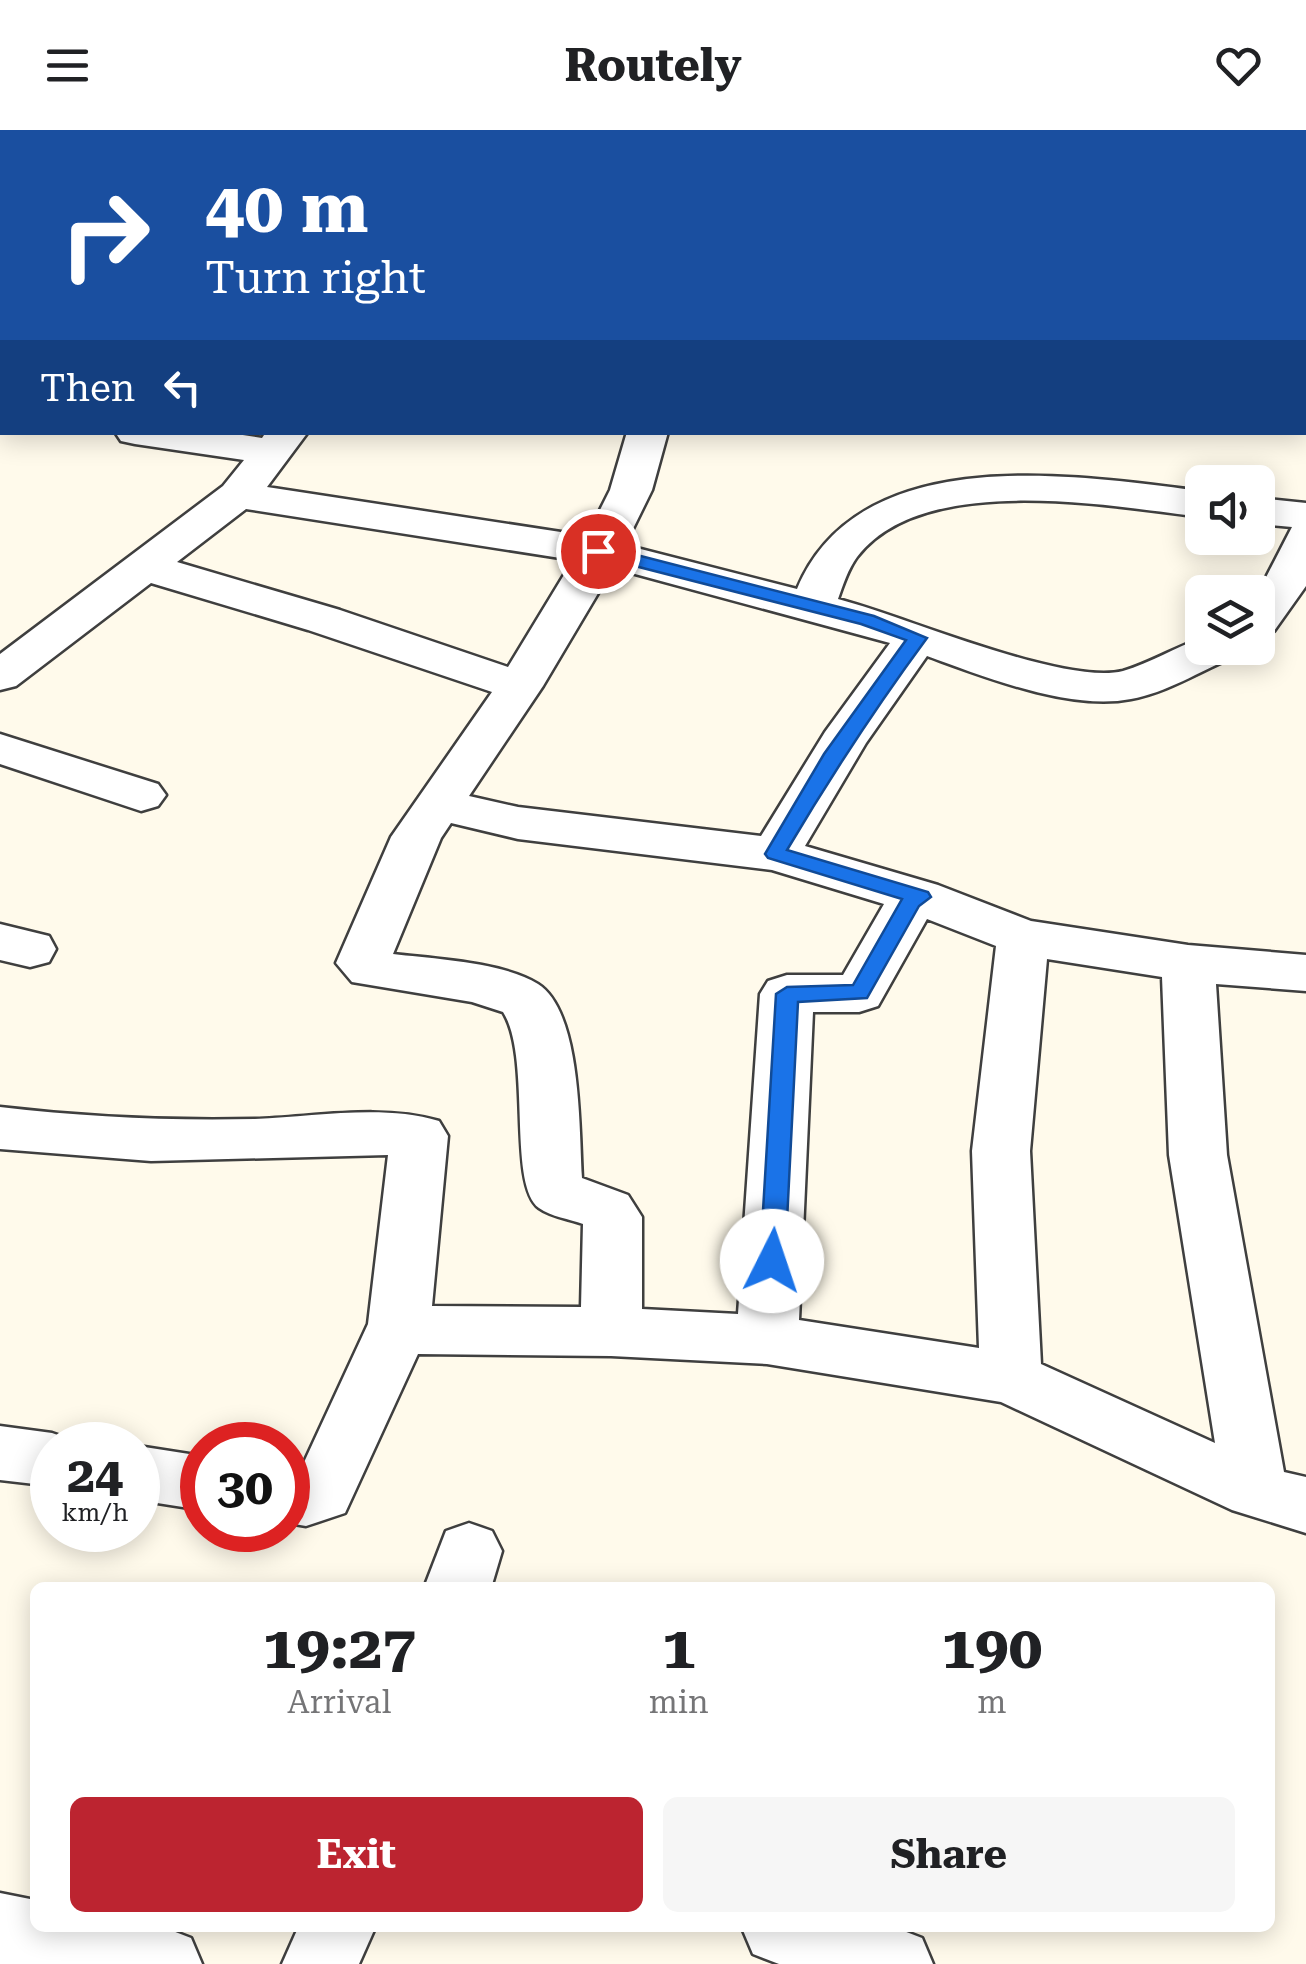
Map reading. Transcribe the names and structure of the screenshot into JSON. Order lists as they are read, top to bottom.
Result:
{
  "page": {
    "header": "Routely",
    "turn": ["40 m", "Turn right"],
    "then": "Then",
    "speed": "24 km/h",
    "limit": "30",
    "eta": [
      "19:27",
      "Arrival",
      "1",
      "min",
      "190",
      "m"
    ],
    "buttons": ["Exit", "Share"]
  }
}
